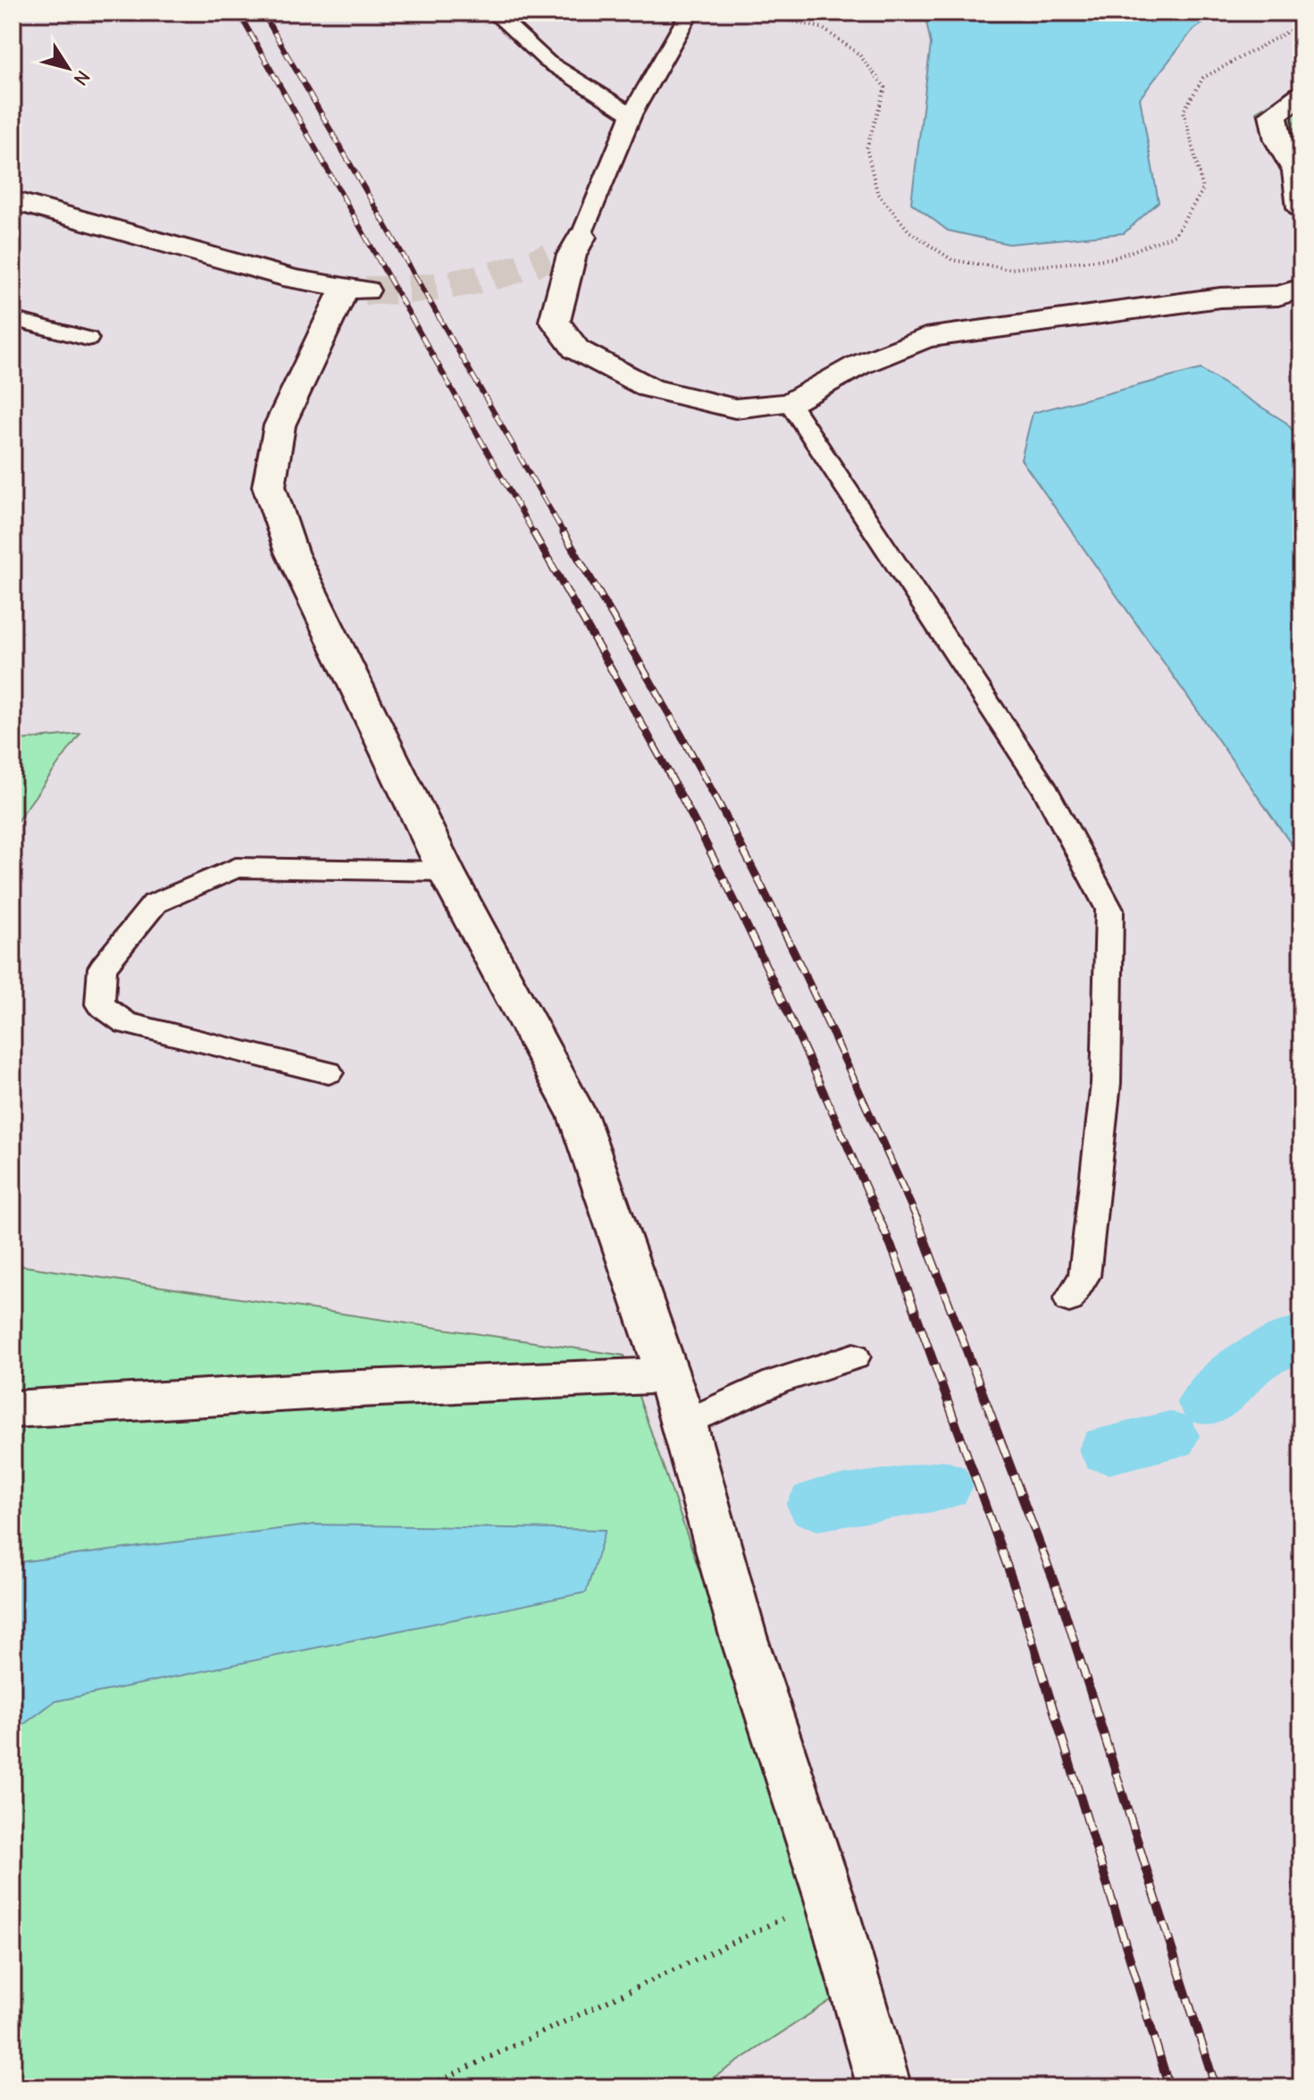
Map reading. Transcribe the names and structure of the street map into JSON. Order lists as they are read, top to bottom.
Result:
{
  "north": "bottom right"
}
